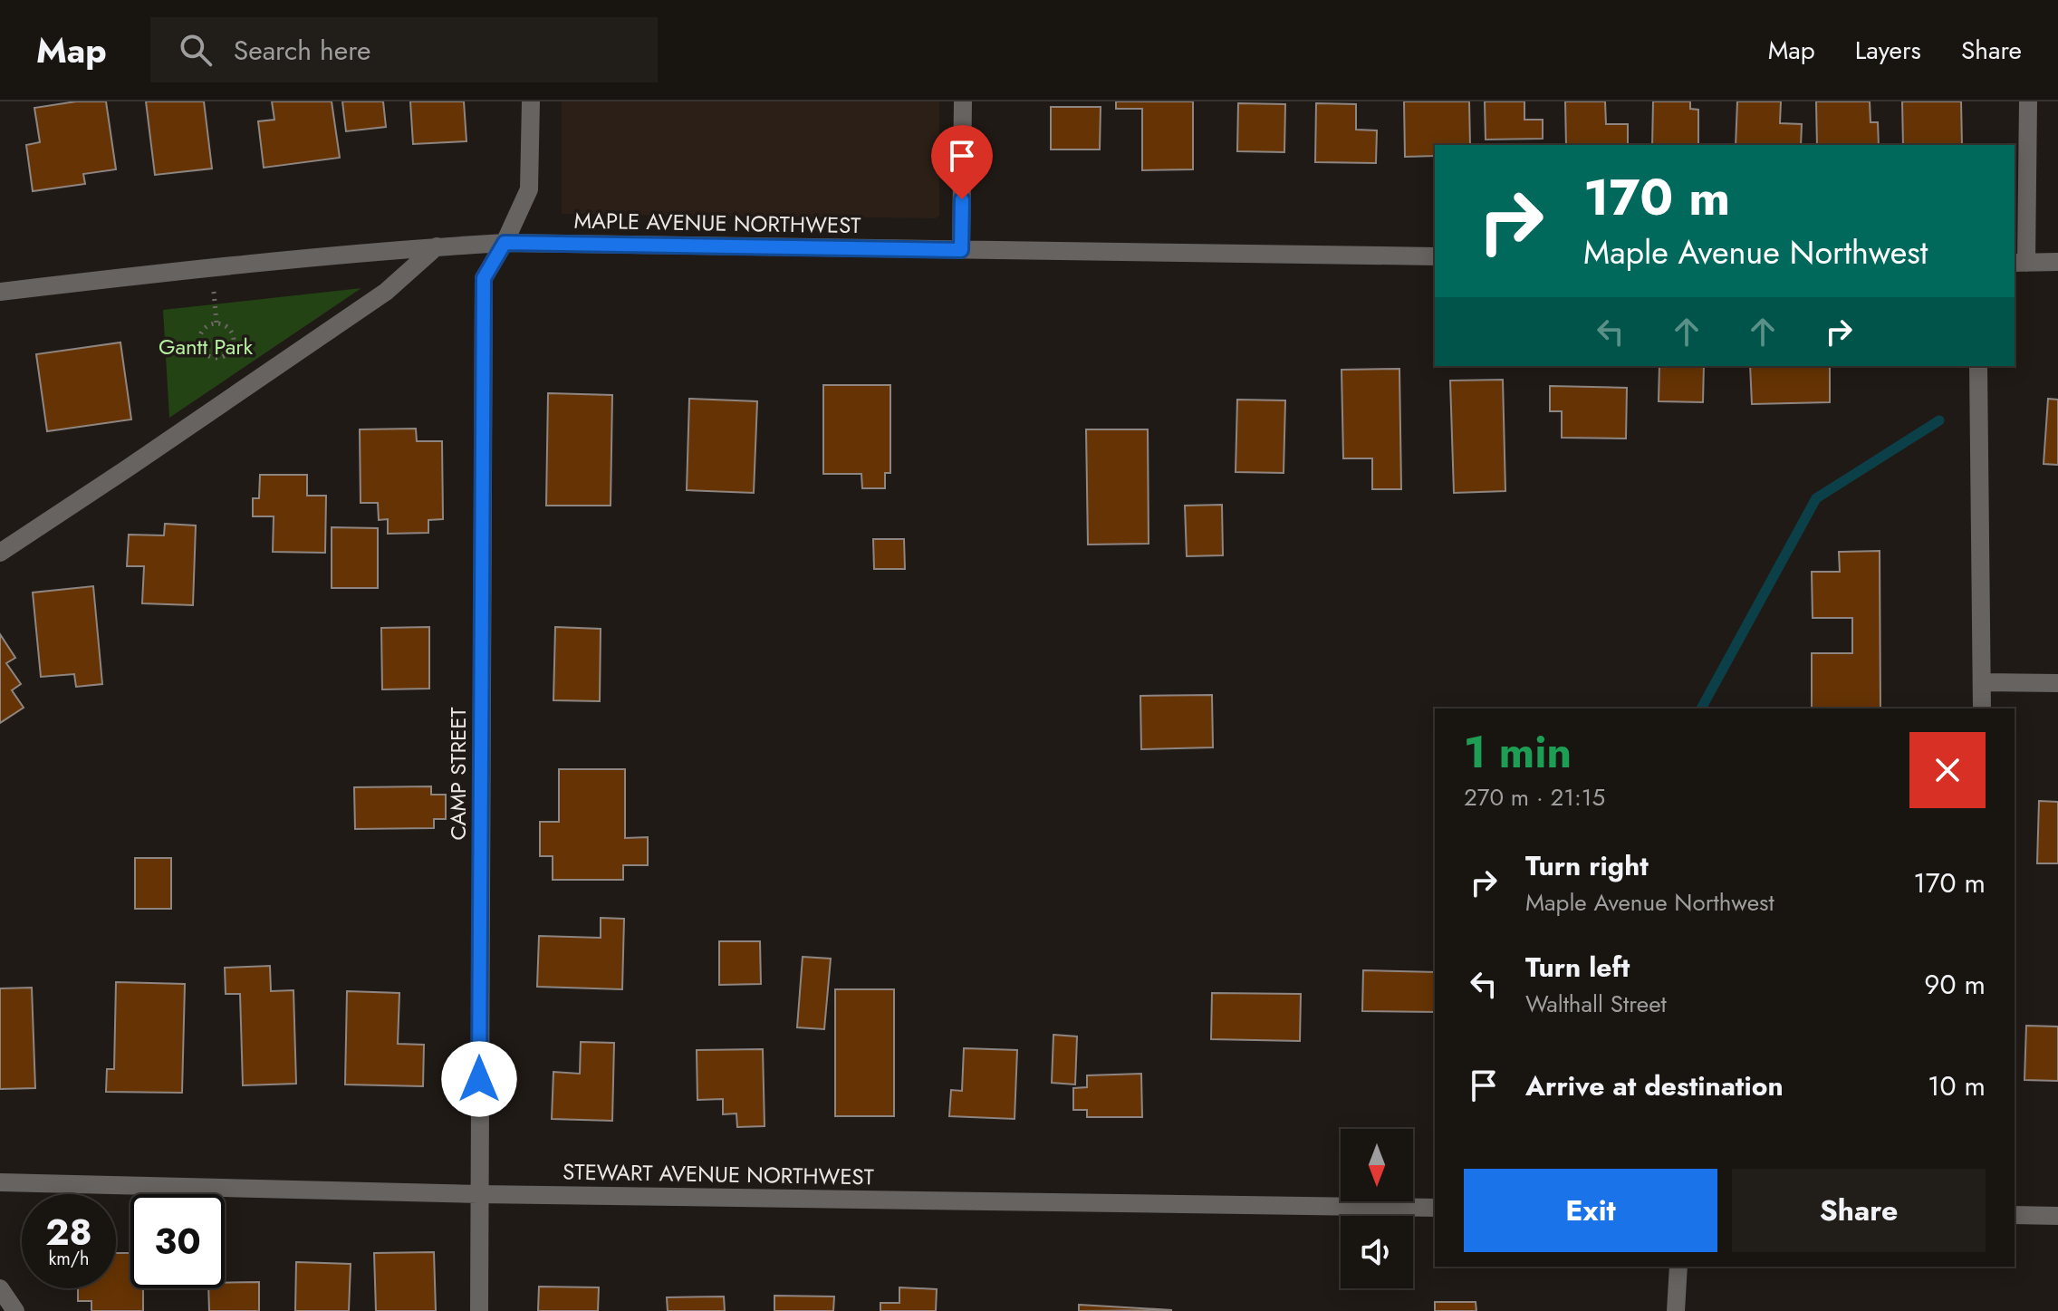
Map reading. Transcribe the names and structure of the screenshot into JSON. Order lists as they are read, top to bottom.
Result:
{
  "streets": {
    "street": ["MAPLE AVENUE NORTHWEST", "CAMP STREET", "STEWART AVENUE NORTHWEST"]
  },
  "crossings": [
    ["MAPLE AVENUE NORTHWEST", "CAMP STREET"],
    ["CAMP STREET", "STEWART AVENUE NORTHWEST"]
  ],
  "parks": ["Gantt Park"],
  "north": "bottom",
  "page": {
    "header": "Map",
    "search": "Search here",
    "nav": ["Map", "Layers", "Share"],
    "turn": ["170 m", "Maple Avenue Northwest"],
    "heading": ["1 min", "270 m · 21:15"],
    "list": [
      {
        "name": "Turn right",
        "note": "Maple Avenue Northwest",
        "value": "170 m"
      },
      {
        "name": "Turn left",
        "note": "Walthall Street",
        "value": "90 m"
      },
      {
        "name": "Arrive at destination",
        "value": "10 m"
      }
    ],
    "buttons": ["Exit", "Share"],
    "speed": "28 km/h",
    "limit": "30"
  }
}
